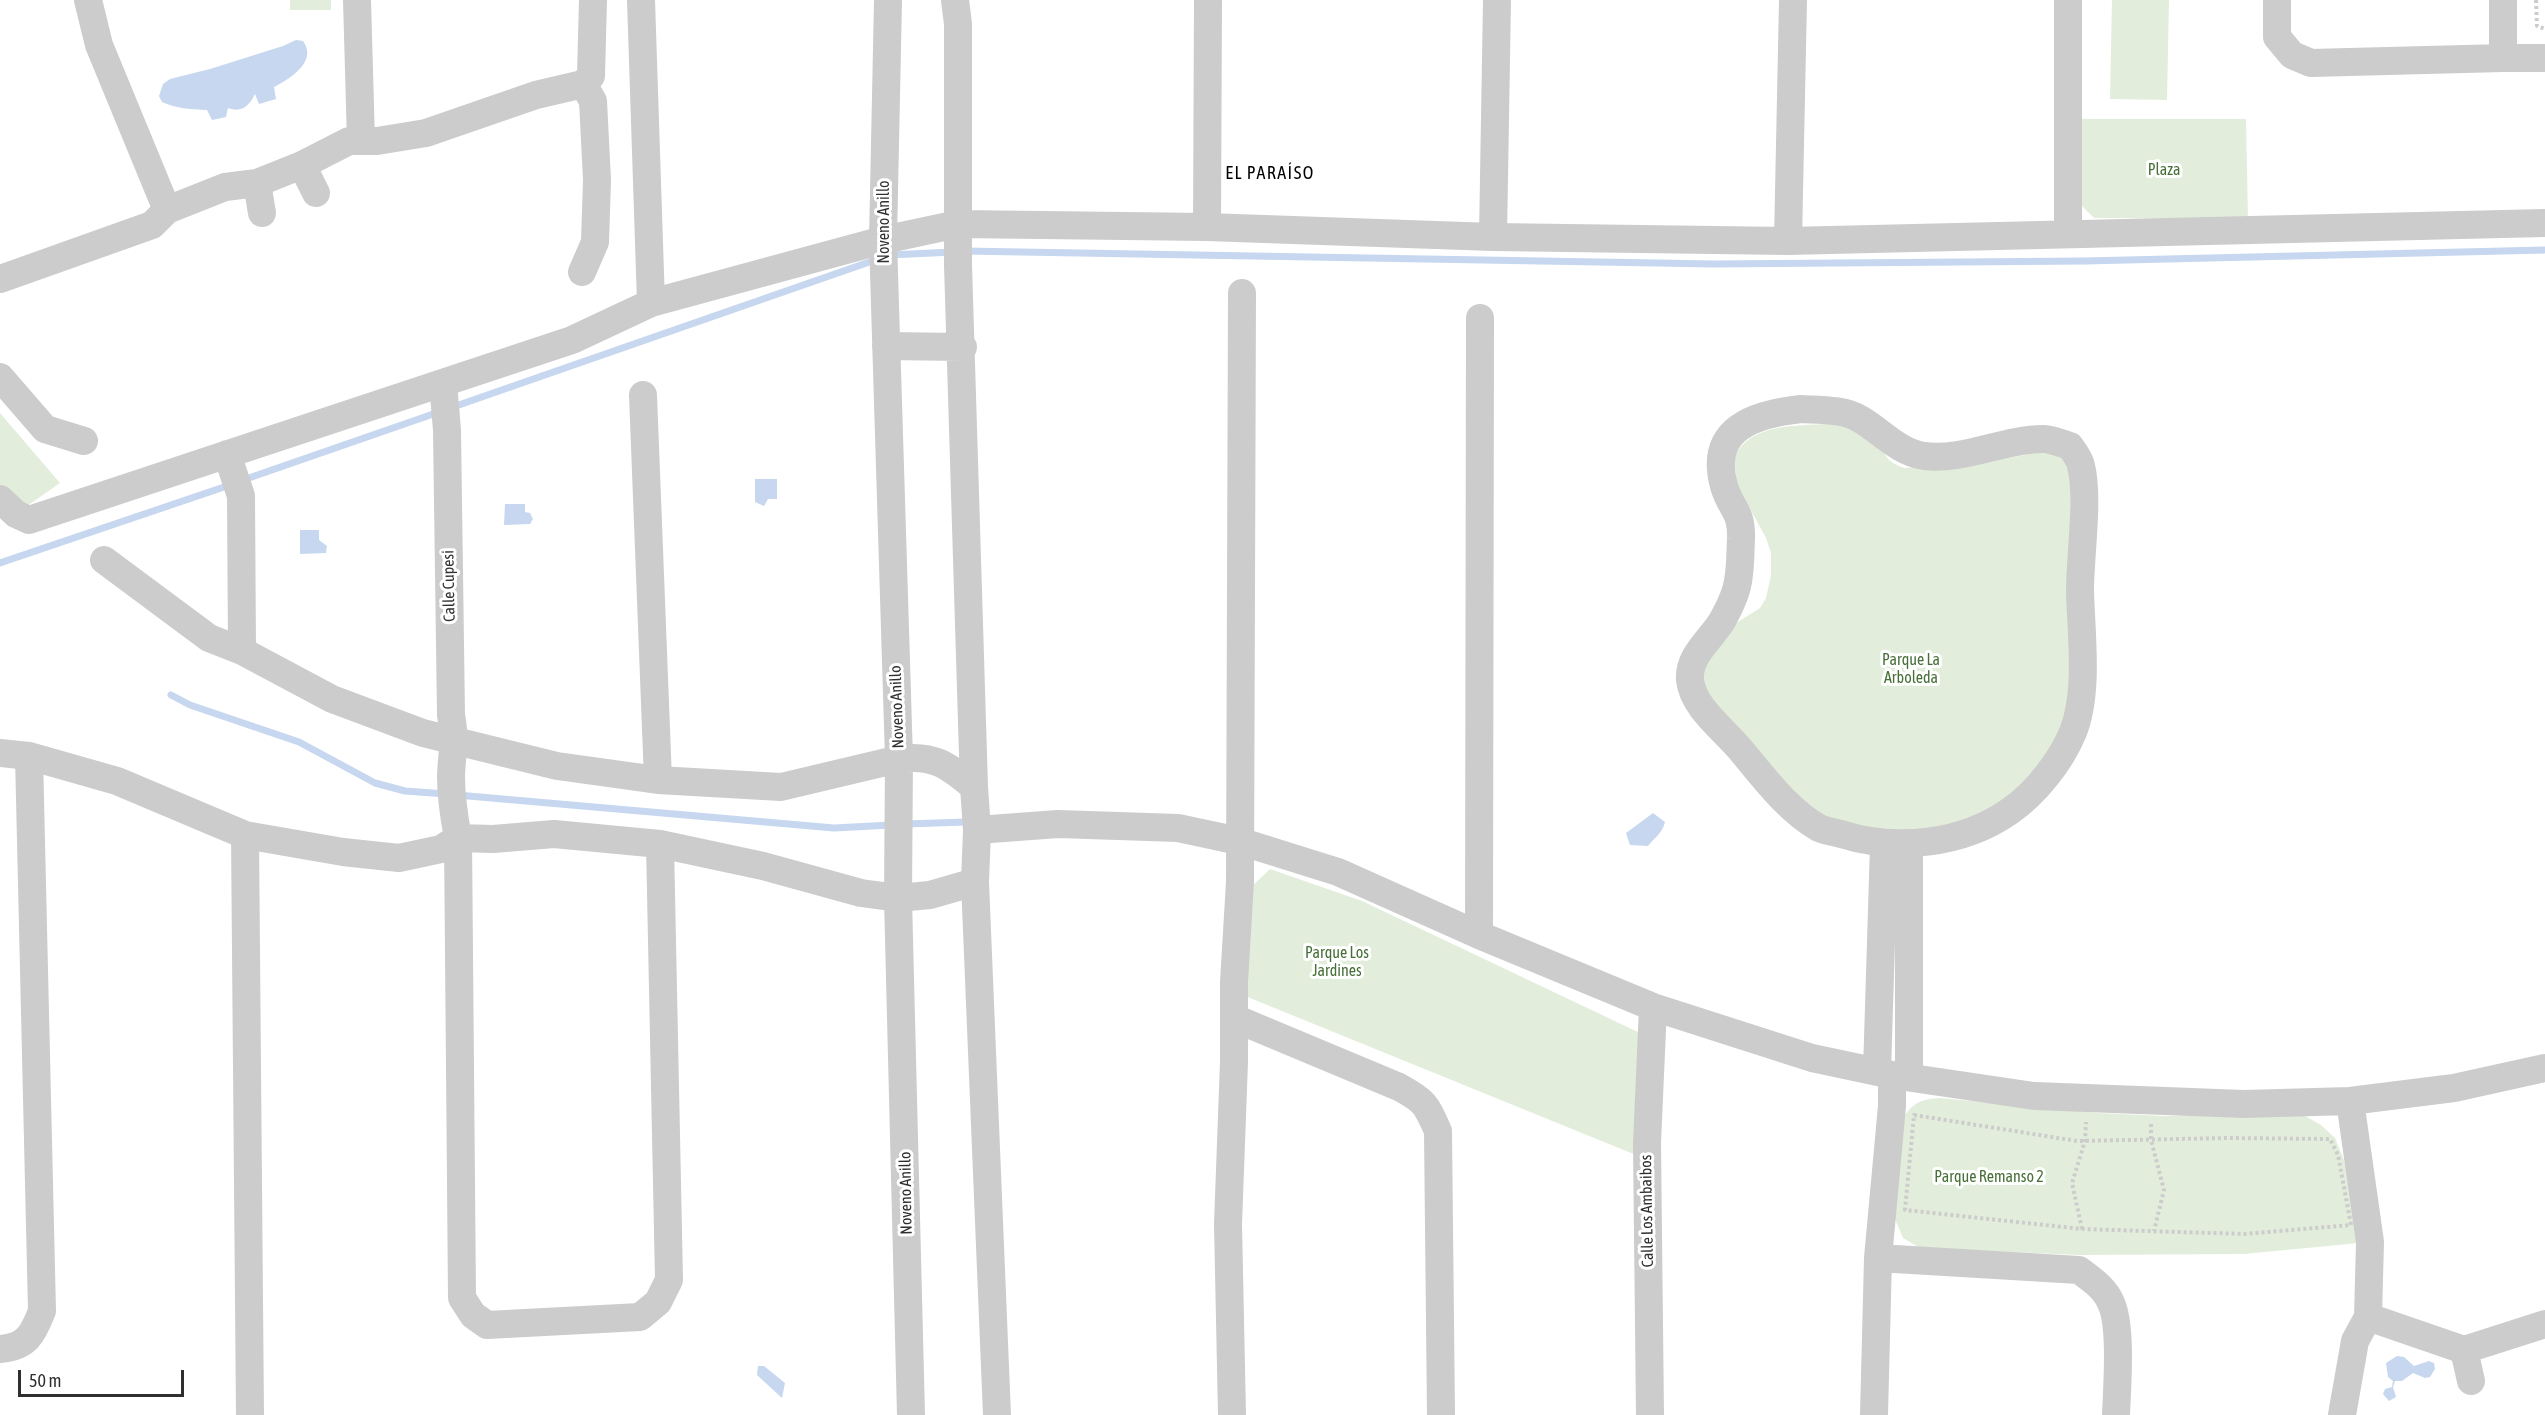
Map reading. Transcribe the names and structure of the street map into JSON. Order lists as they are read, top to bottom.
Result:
{
  "streets": {
    "street": ["Noveno Anillo", "Calle Cupesi", "Calle Los Ambaibos"]
  },
  "districts": ["EL PARAÍSO"],
  "parks": [
    "Plaza",
    "Parque La Arboleda",
    "Parque Los Jardines",
    "Parque Remanso 2"
  ],
  "scale_bar": "50 m"
}
